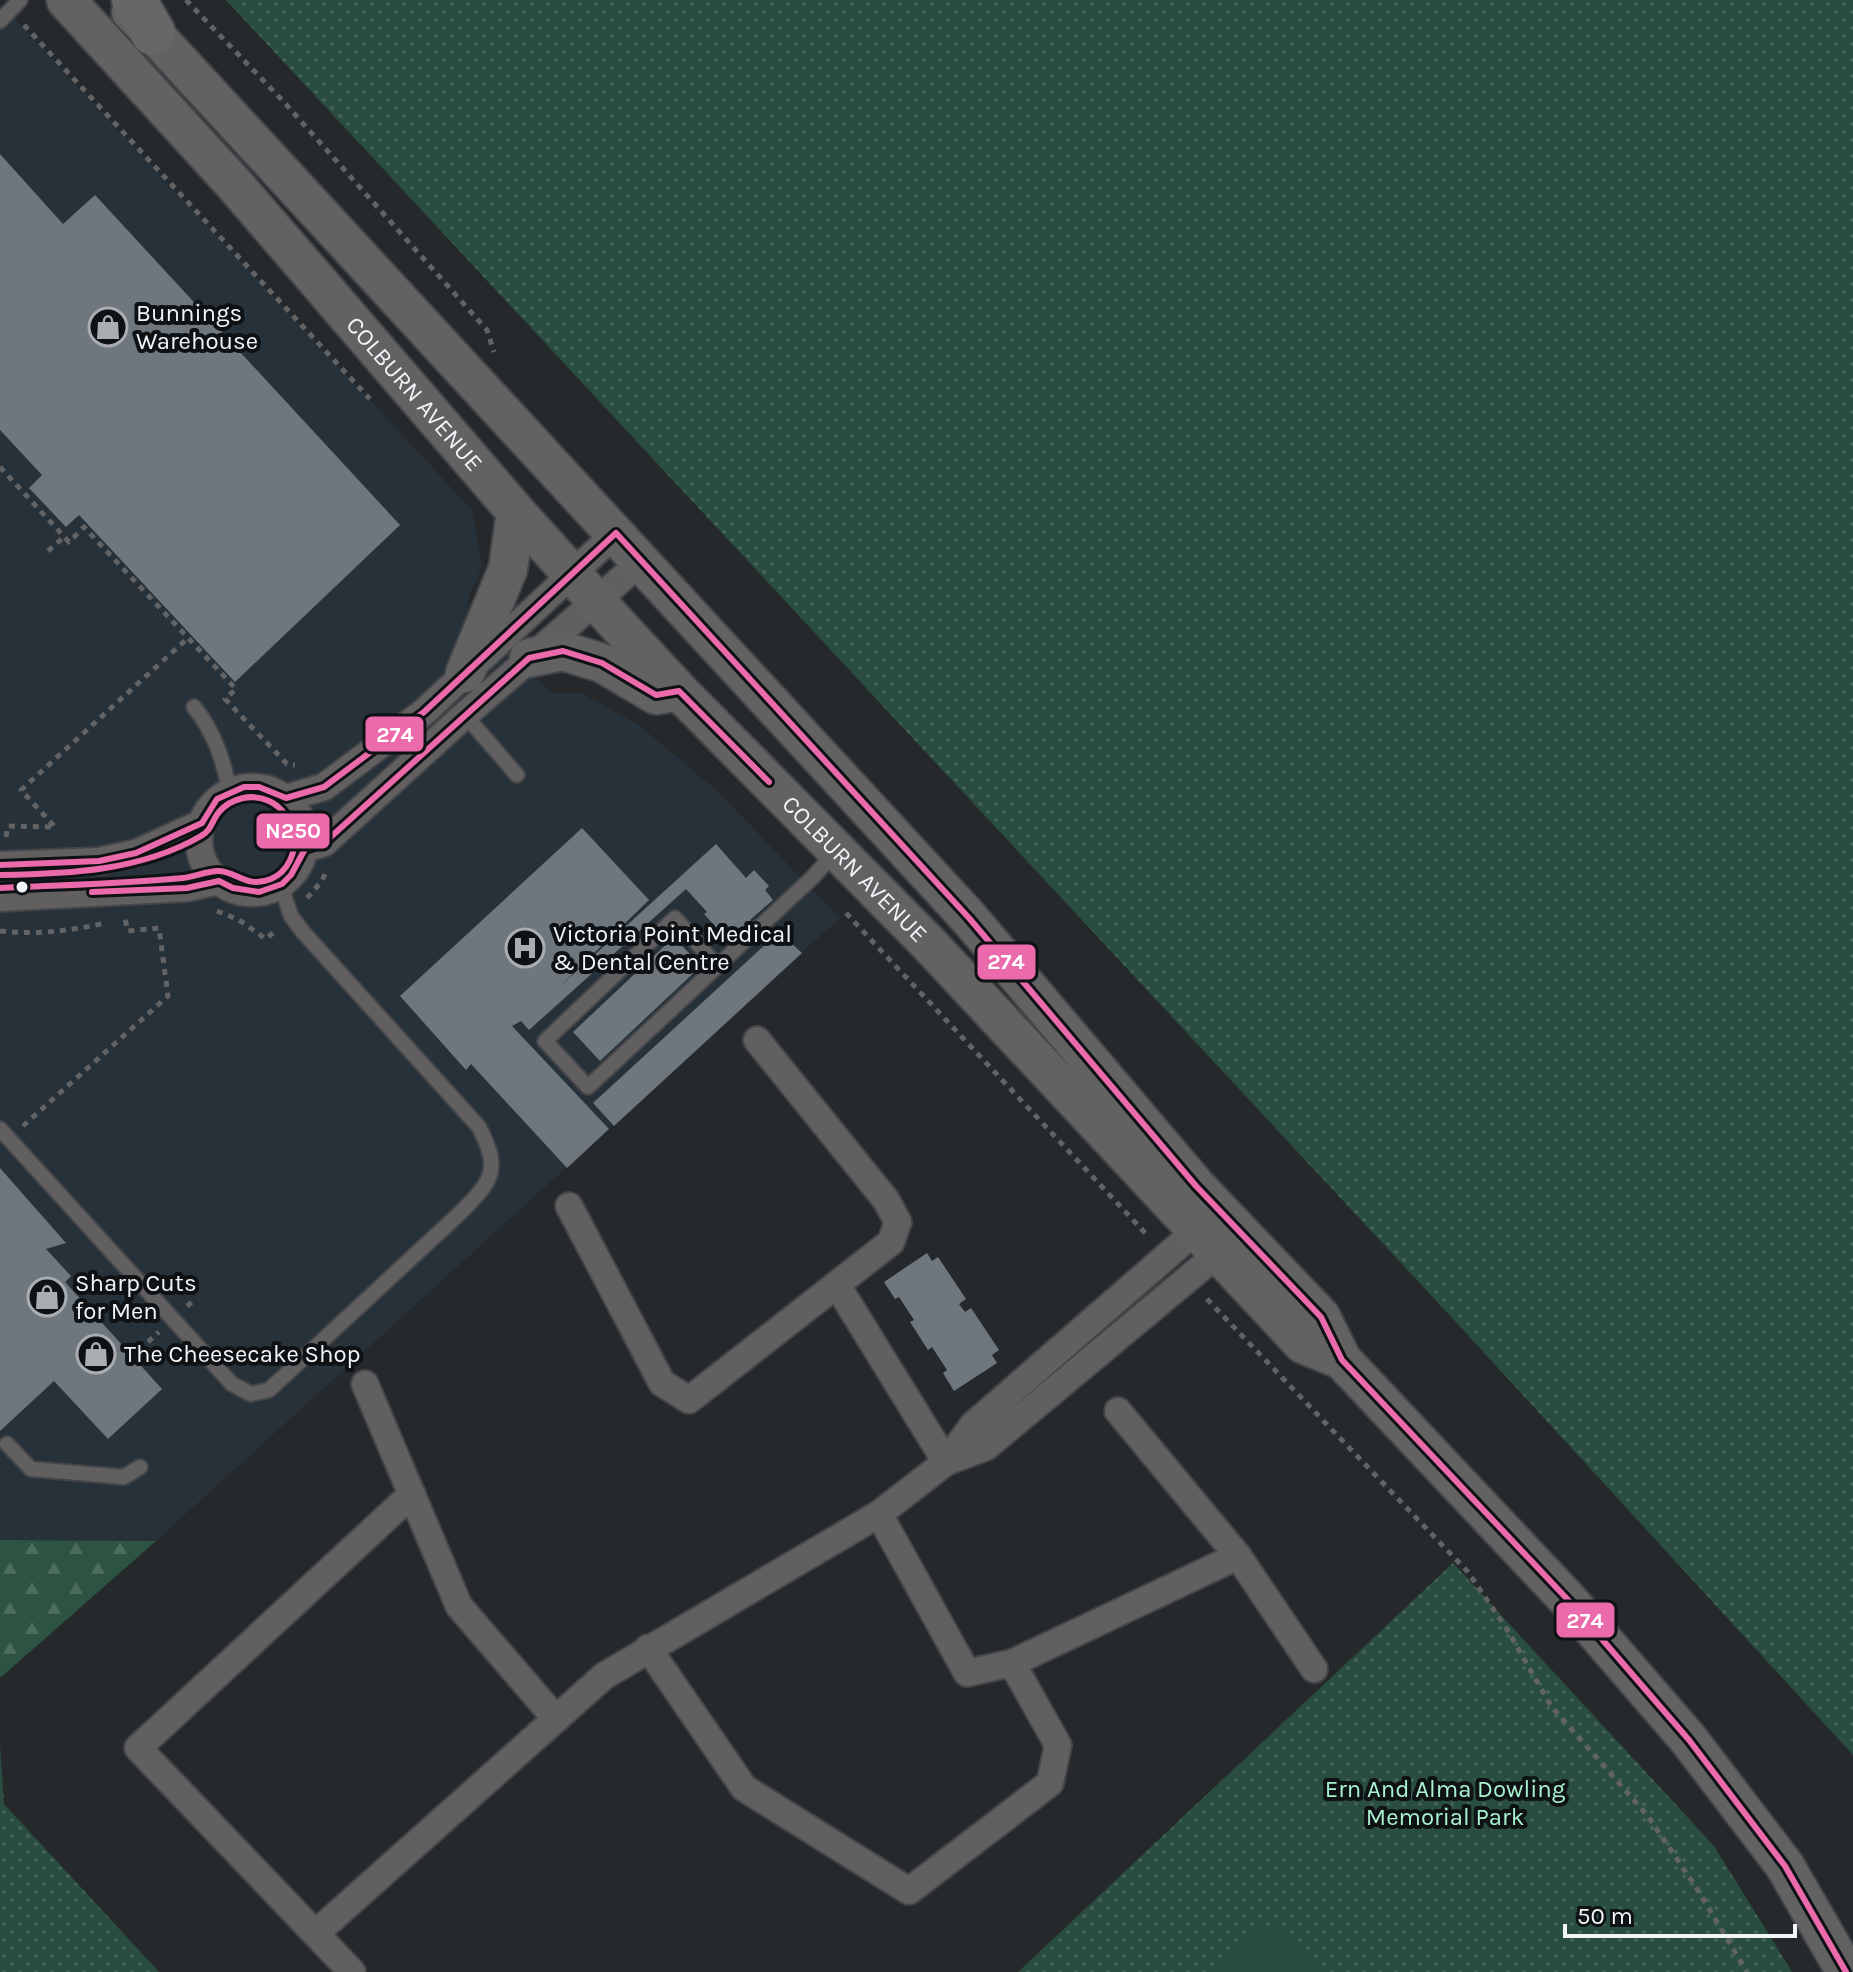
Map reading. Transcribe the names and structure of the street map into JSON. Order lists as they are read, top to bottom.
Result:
{
  "streets": {
    "main road": ["COLBURN AVENUE"]
  },
  "parks": ["Ern And Alma Dowling Memorial Park"],
  "places": {
    "shop": ["Bunnings Warehouse", "Sharp Cuts for Men", "The Cheesecake Shop"],
    "hospital": ["Victoria Point Medical & Dental Centre"]
  },
  "lines": ["transit line 274", "transit line N250"],
  "scale_bar": "50 m"
}
